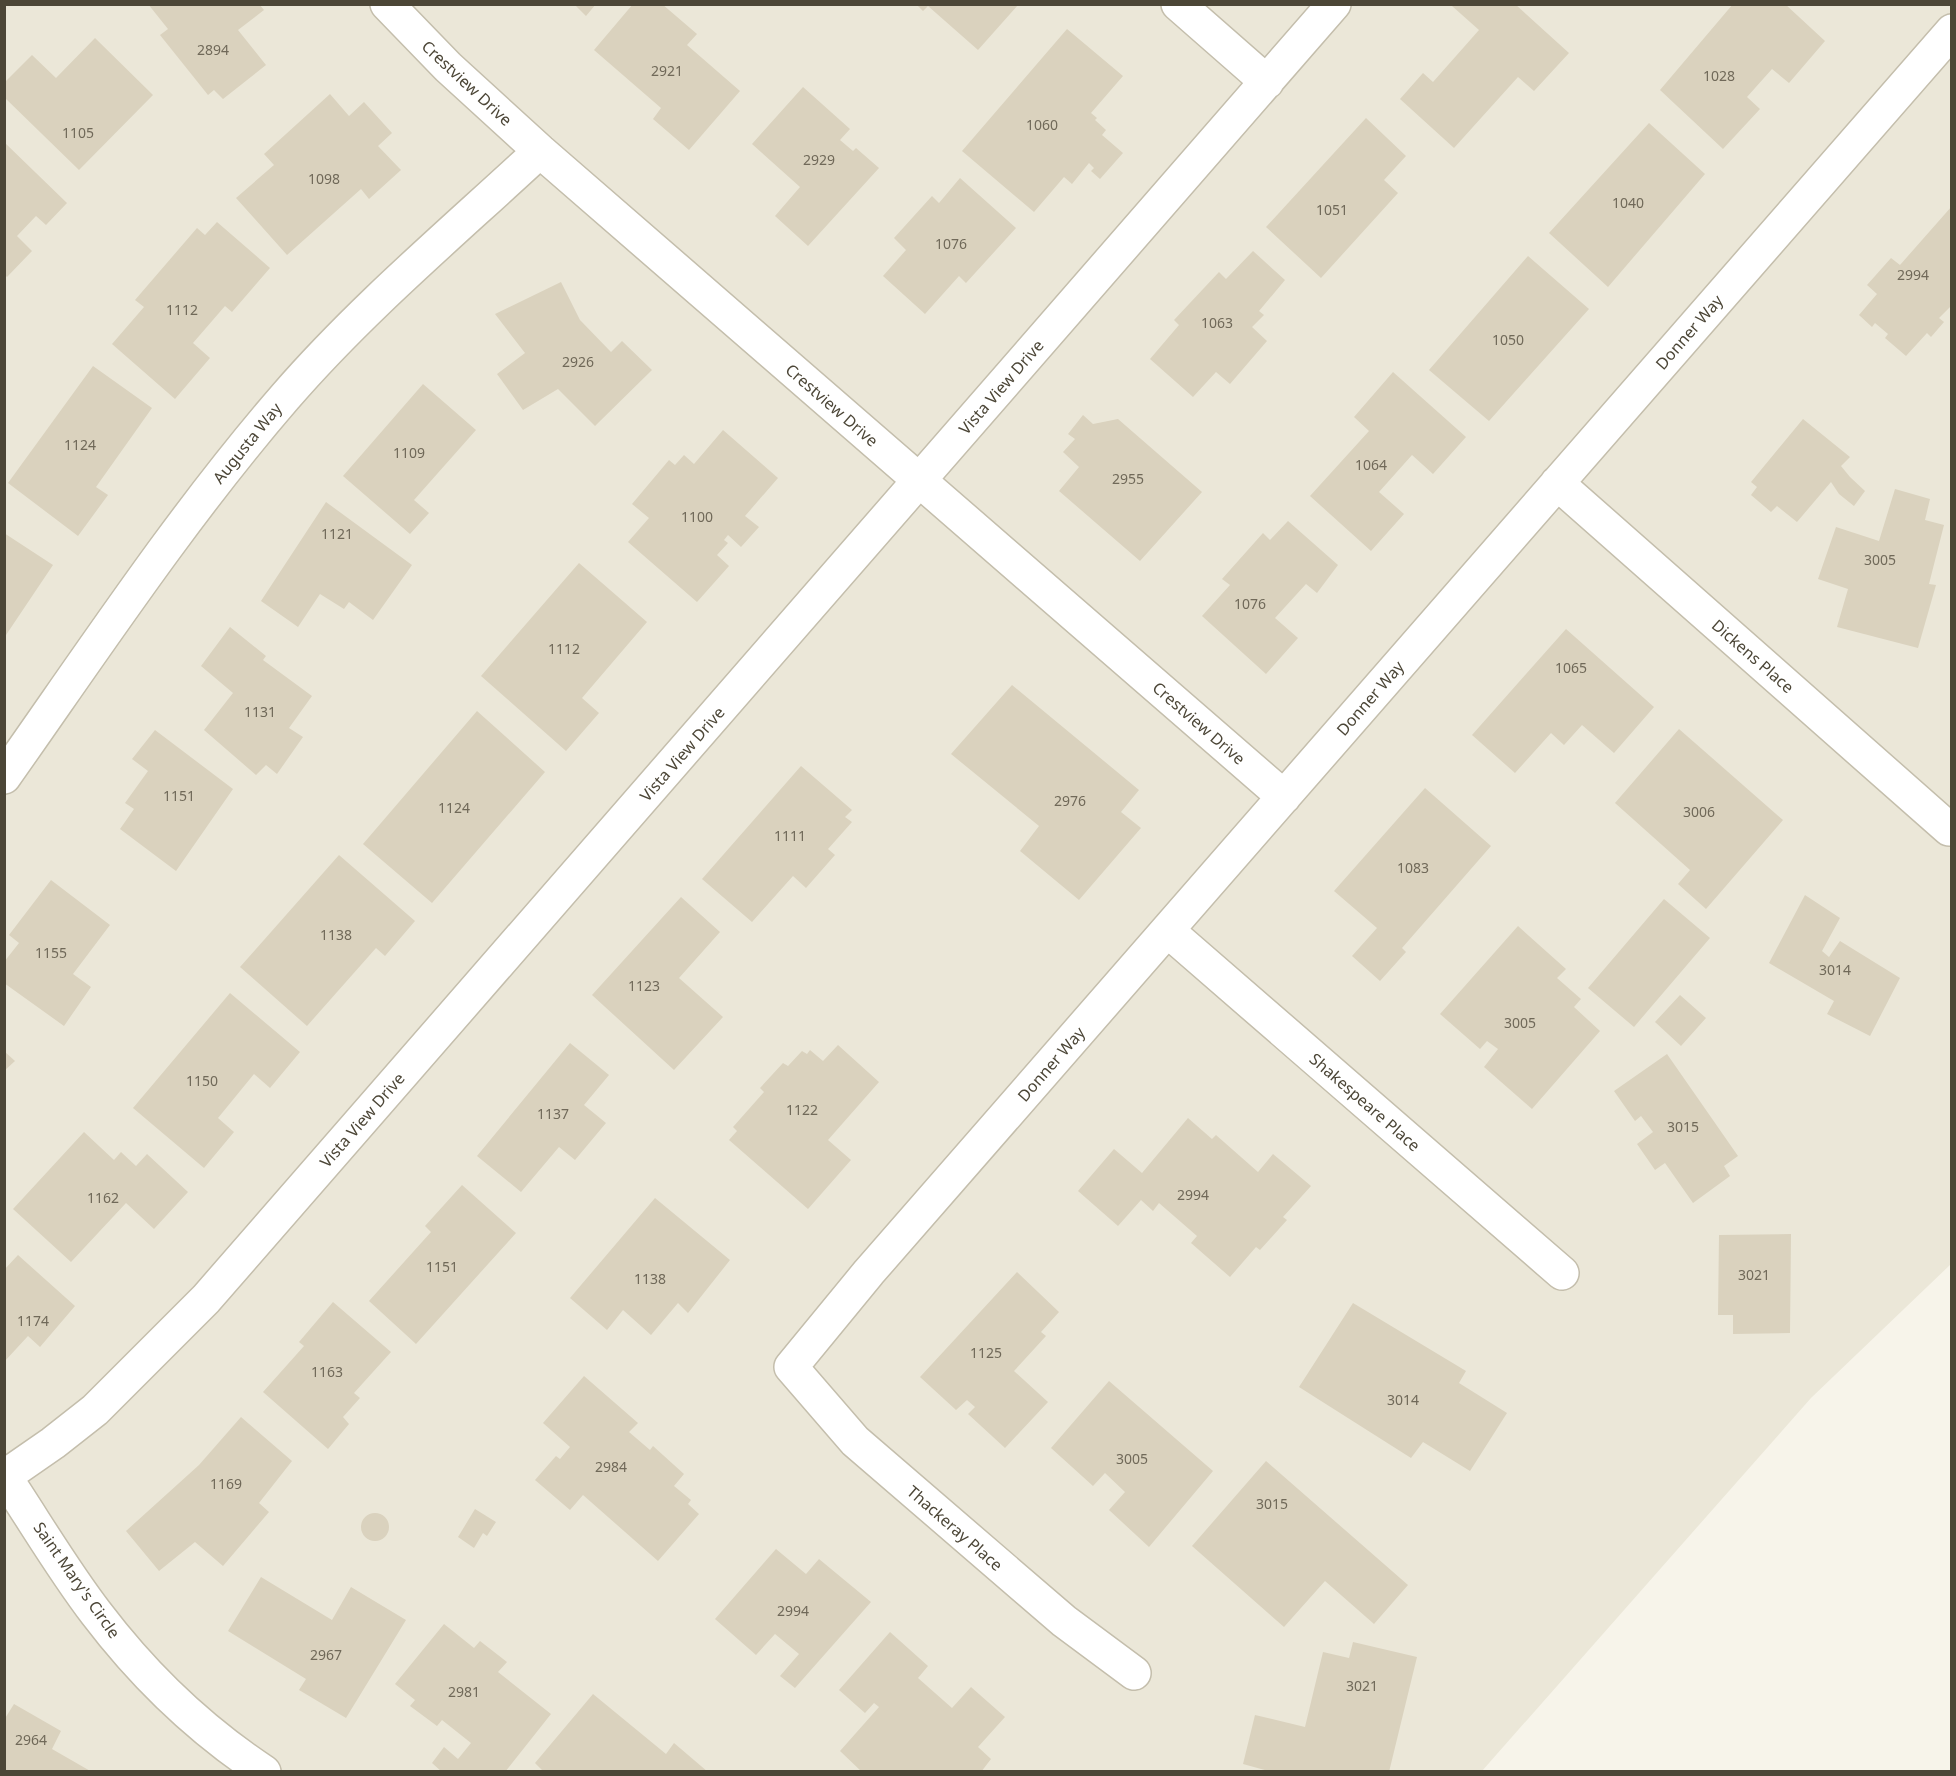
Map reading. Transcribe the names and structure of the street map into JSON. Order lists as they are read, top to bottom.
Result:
{
  "streets": {
    "street": [
      "Crestview Drive",
      "Donner Way",
      "Vista View Drive",
      "Augusta Way",
      "Dickens Place",
      "Shakespeare Place",
      "Thackeray Place",
      "Saint Mary's Circle"
    ]
  },
  "crossings": [
    ["Crestview Drive", "Donner Way"],
    ["Crestview Drive", "Vista View Drive"],
    ["Crestview Drive", "Augusta Way"],
    ["Donner Way", "Dickens Place"],
    ["Donner Way", "Shakespeare Place"],
    ["Donner Way", "Thackeray Place"],
    ["Vista View Drive", "Saint Mary's Circle"]
  ],
  "house_numbers": [
    "2894",
    "2921",
    "1028",
    "1060",
    "1105",
    "2929",
    "1098",
    "1040",
    "1051",
    "1076",
    "2994",
    "1112",
    "1063",
    "1050",
    "2926",
    "1124",
    "1109",
    "1064",
    "2955",
    "1100",
    "1121",
    "3005",
    "1076",
    "1112",
    "1065",
    "1131",
    "1151",
    "2976",
    "1124",
    "3006",
    "1111",
    "1083",
    "1138",
    "1155",
    "3014",
    "1123",
    "3005",
    "1150",
    "1122",
    "1137",
    "3015",
    "2994",
    "1162",
    "1151",
    "3021",
    "1138",
    "1174",
    "1125",
    "1163",
    "3014",
    "3005",
    "2984",
    "1169",
    "3015",
    "2994",
    "2967",
    "3021",
    "2981",
    "2964"
  ]
}
